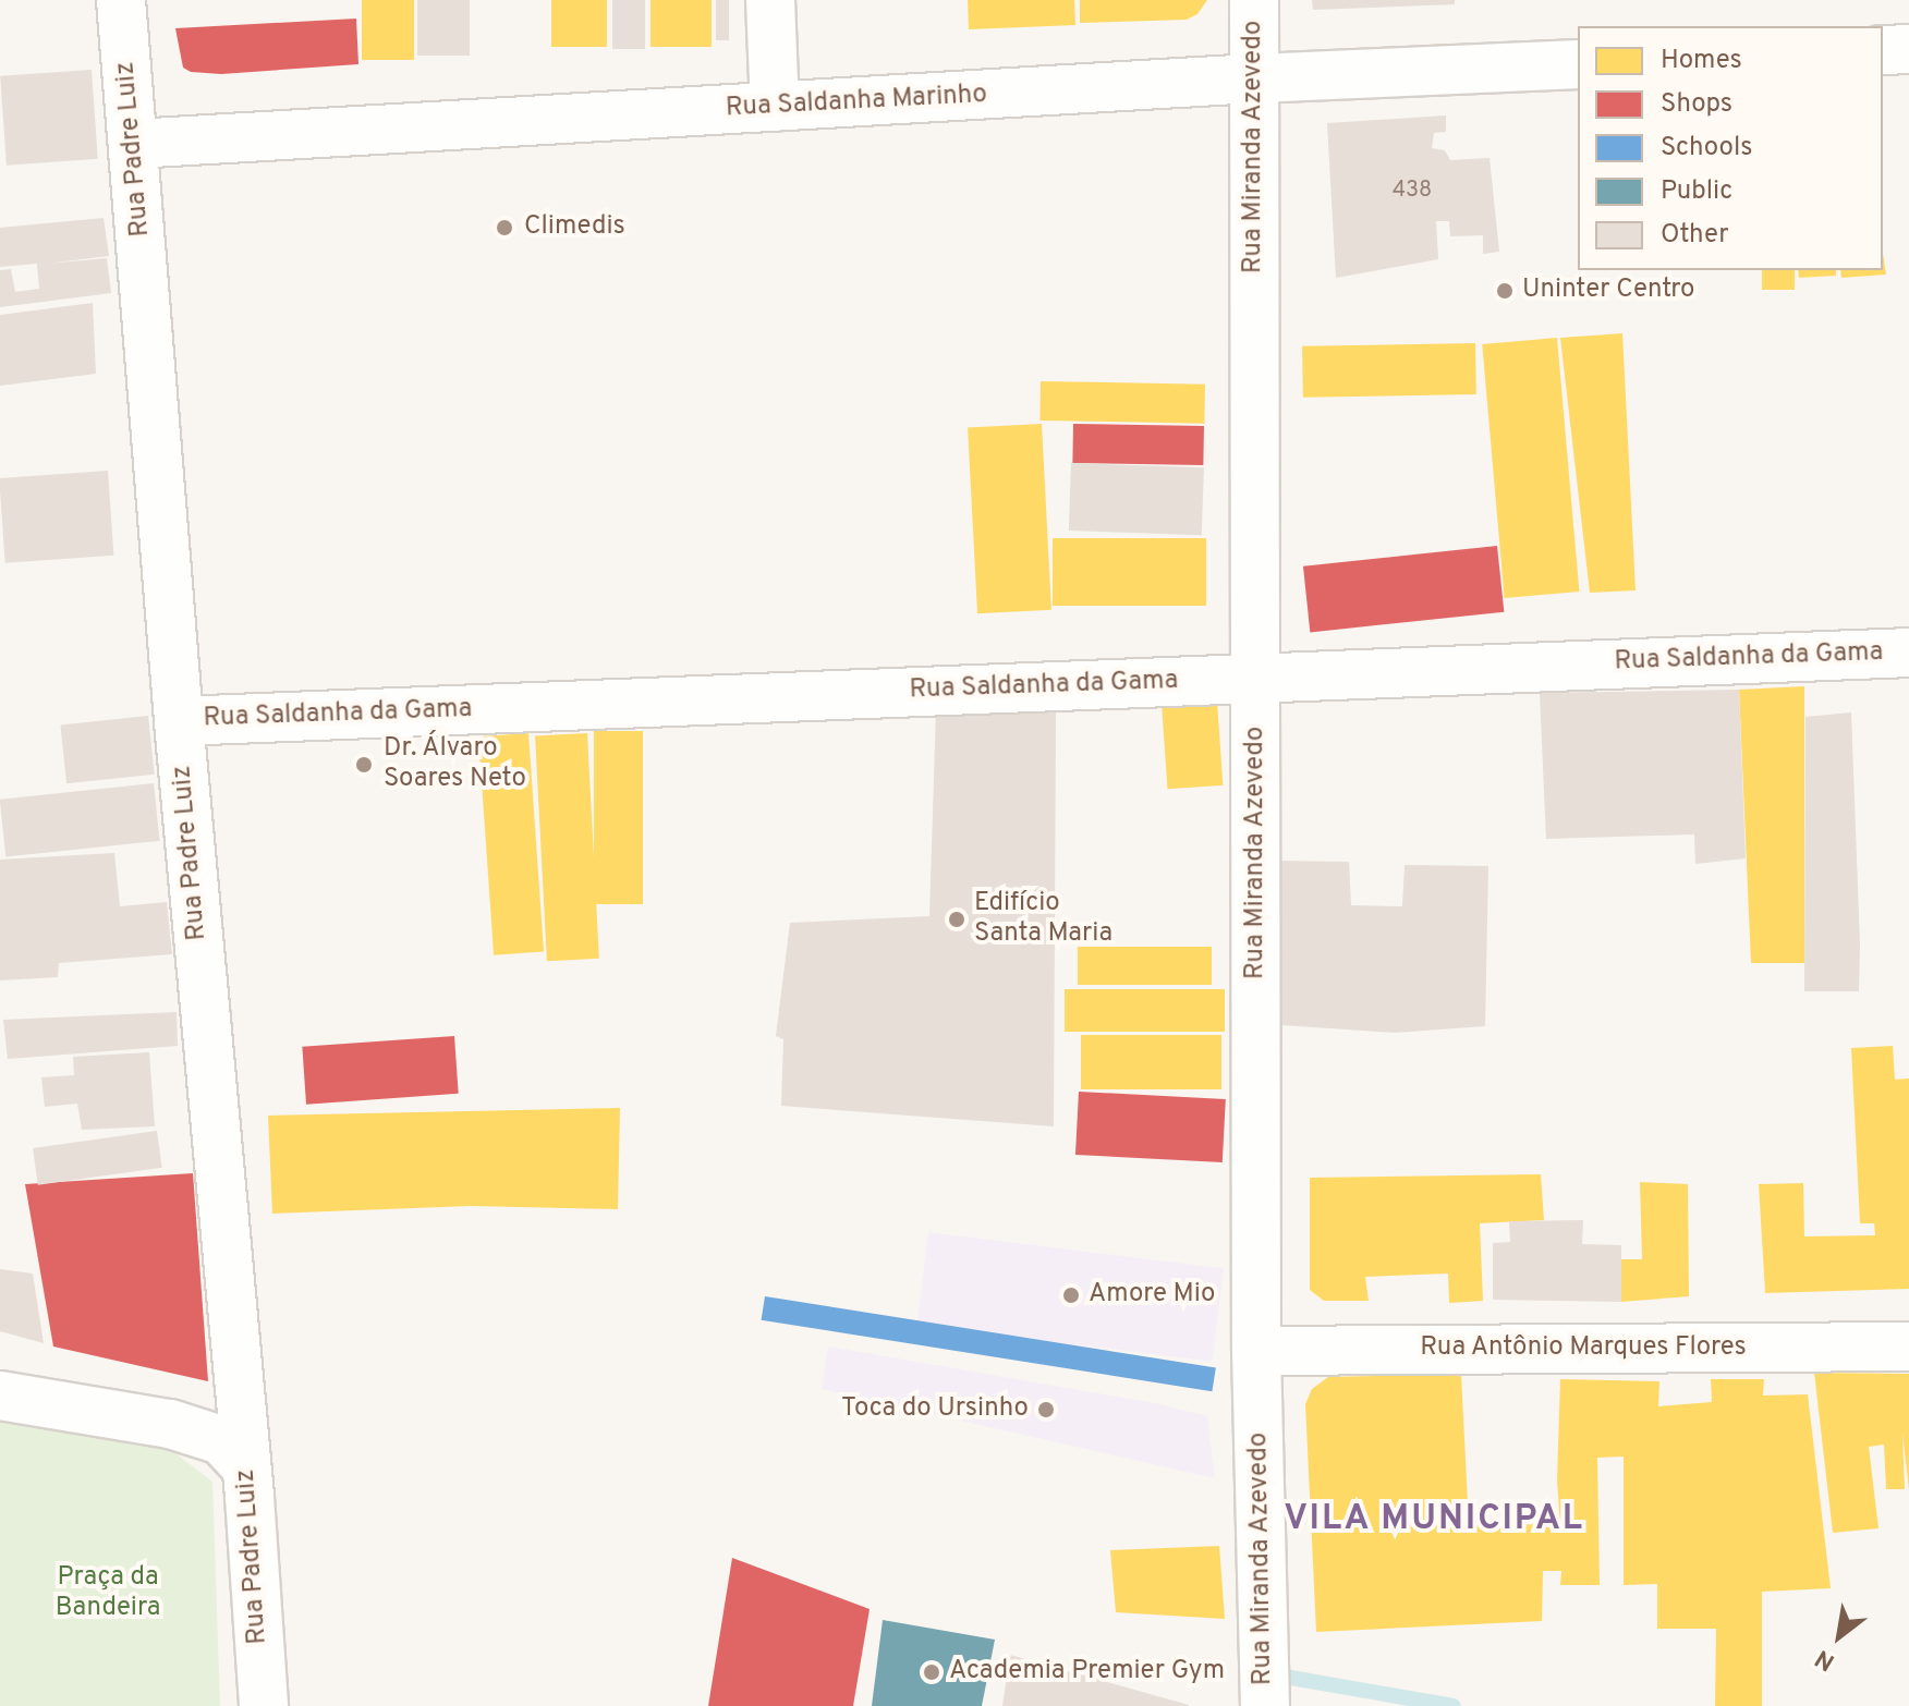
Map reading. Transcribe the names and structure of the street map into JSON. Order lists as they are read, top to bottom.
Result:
{
  "streets": {
    "street": [
      "Rua Saldanha Marinho",
      "Rua Miranda Azevedo",
      "Rua Padre Luiz",
      "Rua Saldanha da Gama",
      "Rua Antônio Marques Flores"
    ]
  },
  "crossings": [
    ["Rua Saldanha Marinho", "Rua Miranda Azevedo"],
    ["Rua Saldanha Marinho", "Rua Padre Luiz"],
    ["Rua Miranda Azevedo", "Rua Saldanha da Gama"],
    ["Rua Miranda Azevedo", "Rua Antônio Marques Flores"],
    ["Rua Padre Luiz", "Rua Saldanha da Gama"]
  ],
  "districts": ["VILA MUNICIPAL"],
  "parks": ["Praça da Bandeira"],
  "places": [
    "Climedis",
    "Uninter Centro",
    "Dr. Álvaro Soares Neto",
    "Edifício Santa Maria",
    "Amore Mio",
    "Toca do Ursinho",
    "Academia Premier Gym"
  ],
  "house_numbers": ["438"],
  "legend": [
    "Homes",
    "Shops",
    "Schools",
    "Public",
    "Other"
  ],
  "north": "bottom left"
}
